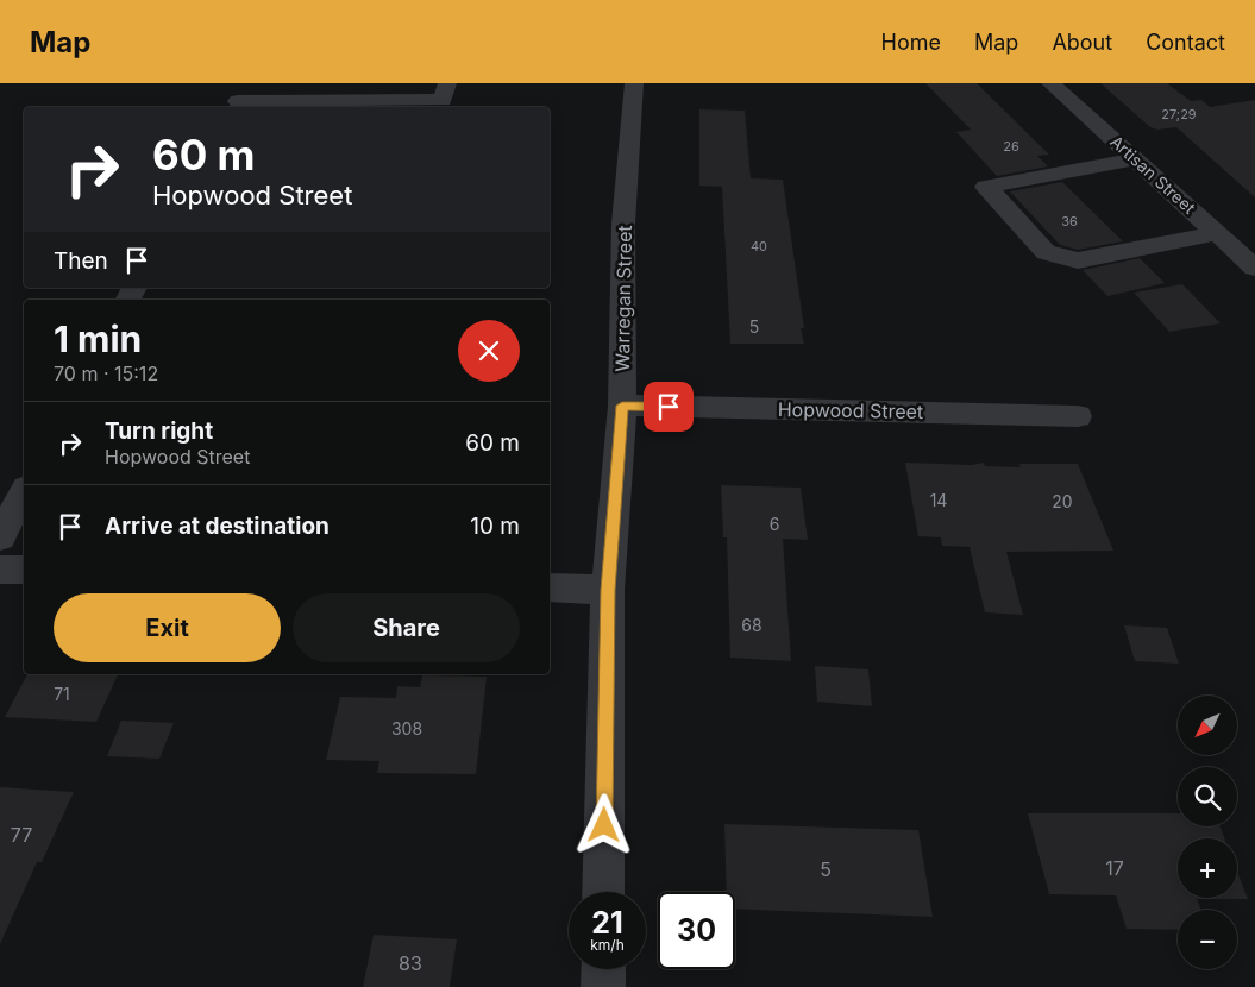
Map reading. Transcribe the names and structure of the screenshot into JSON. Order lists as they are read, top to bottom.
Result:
{
  "streets": {
    "street": ["Artisan Street", "Warregan Street", "Hopwood Street"]
  },
  "crossings": [
    ["Warregan Street", "Hopwood Street"]
  ],
  "house_numbers": [
    "27;29",
    "26",
    "36",
    "40",
    "5",
    "14",
    "20",
    "6",
    "68",
    "71",
    "308",
    "77",
    "17",
    "5",
    "83"
  ],
  "north": "bottom left",
  "page": {
    "header": "Map",
    "nav": [
      "Home",
      "Map",
      "About",
      "Contact"
    ],
    "turn": ["60 m", "Hopwood Street"],
    "then": "Then",
    "heading": ["1 min", "70 m · 15:12"],
    "list": [
      {
        "name": "Turn right",
        "note": "Hopwood Street",
        "value": "60 m"
      },
      {
        "name": "Arrive at destination",
        "value": "10 m"
      }
    ],
    "buttons": ["Exit", "Share"],
    "map_buttons": ["+", "−"],
    "speed": "21 km/h",
    "limit": "30"
  }
}
